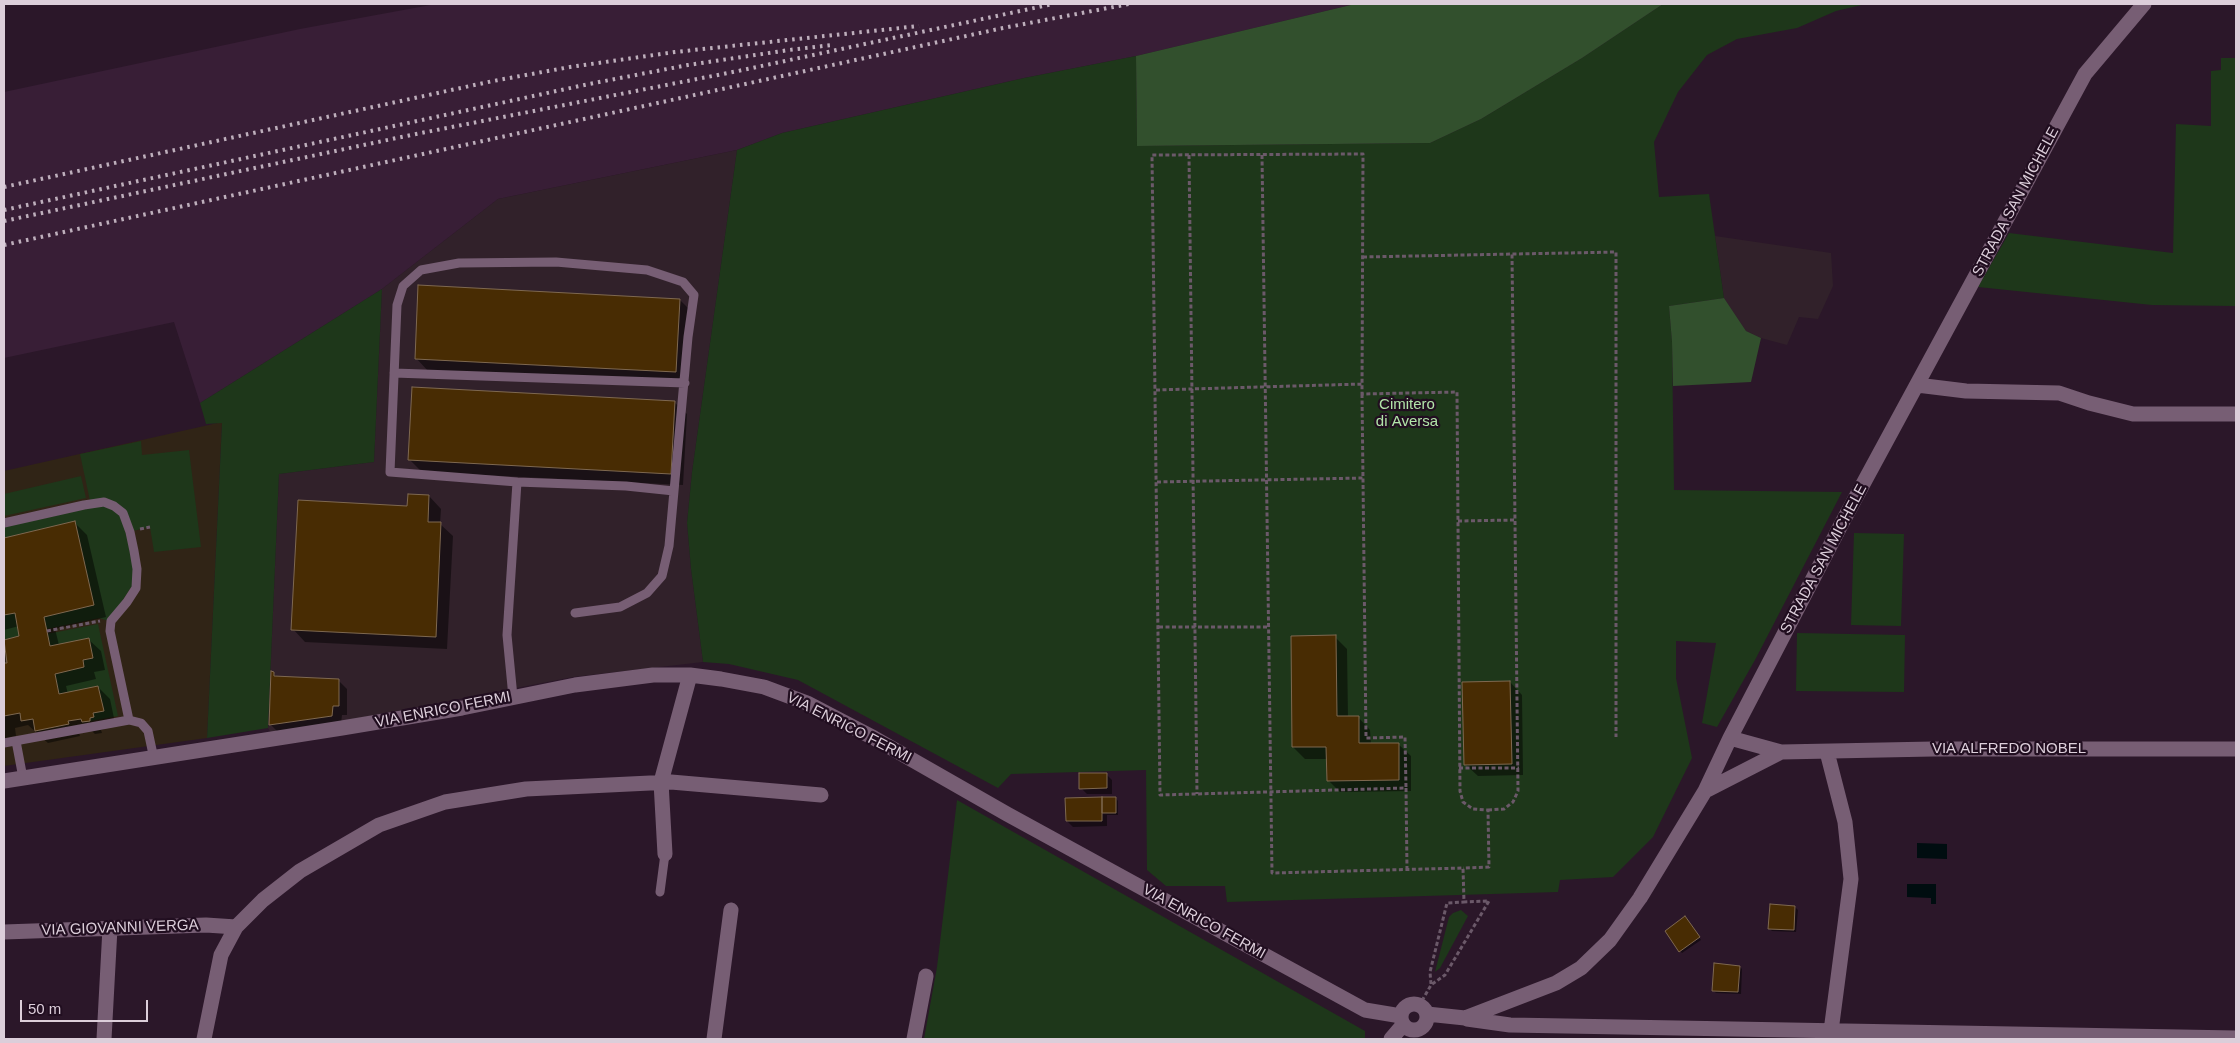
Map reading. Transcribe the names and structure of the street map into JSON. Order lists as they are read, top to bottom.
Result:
{
  "streets": {
    "street": [
      "STRADA SAN MICHELE",
      "VIA ENRICO FERMI",
      "VIA ALFREDO NOBEL",
      "VIA GIOVANNI VERGA"
    ]
  },
  "crossings": [
    ["STRADA SAN MICHELE", "VIA ALFREDO NOBEL"]
  ],
  "parks": ["Cimitero di Aversa"],
  "scale_bar": "50 m"
}
